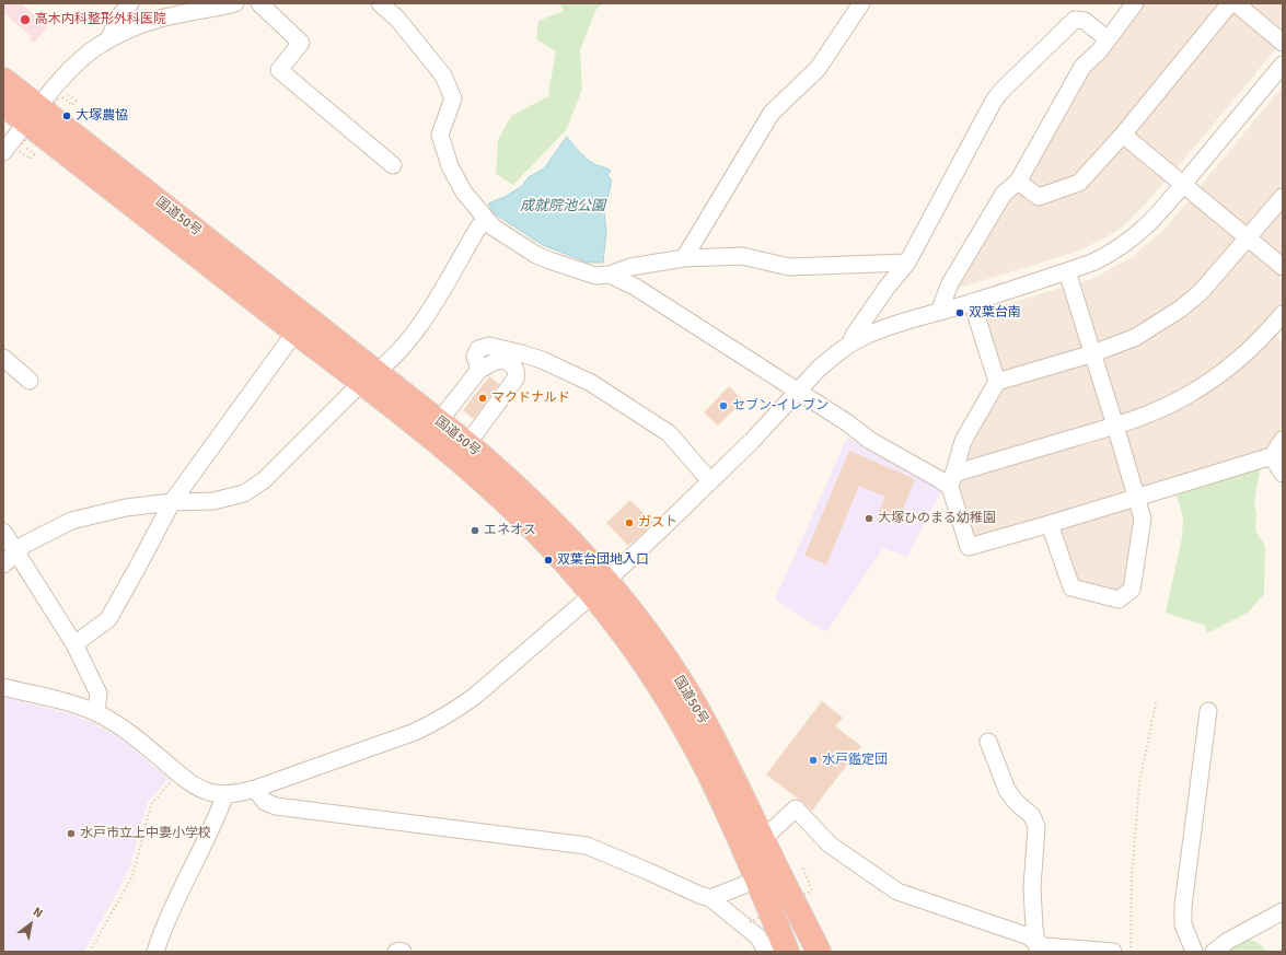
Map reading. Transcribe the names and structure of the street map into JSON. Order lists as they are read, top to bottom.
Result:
{
  "streets": {
    "highway": ["国道50号"]
  },
  "water": ["成就院池公園"],
  "places": [
    "高木内科整形外科医院",
    "大塚農協",
    "双葉台南",
    "マクドナルド",
    "セブン-イレブン",
    "大塚ひのまる幼稚園",
    "ガスト",
    "エネオス",
    "双葉台団地入口",
    "水戸鑑定団",
    "水戸市立上中妻小学校"
  ],
  "north": "top right"
}
